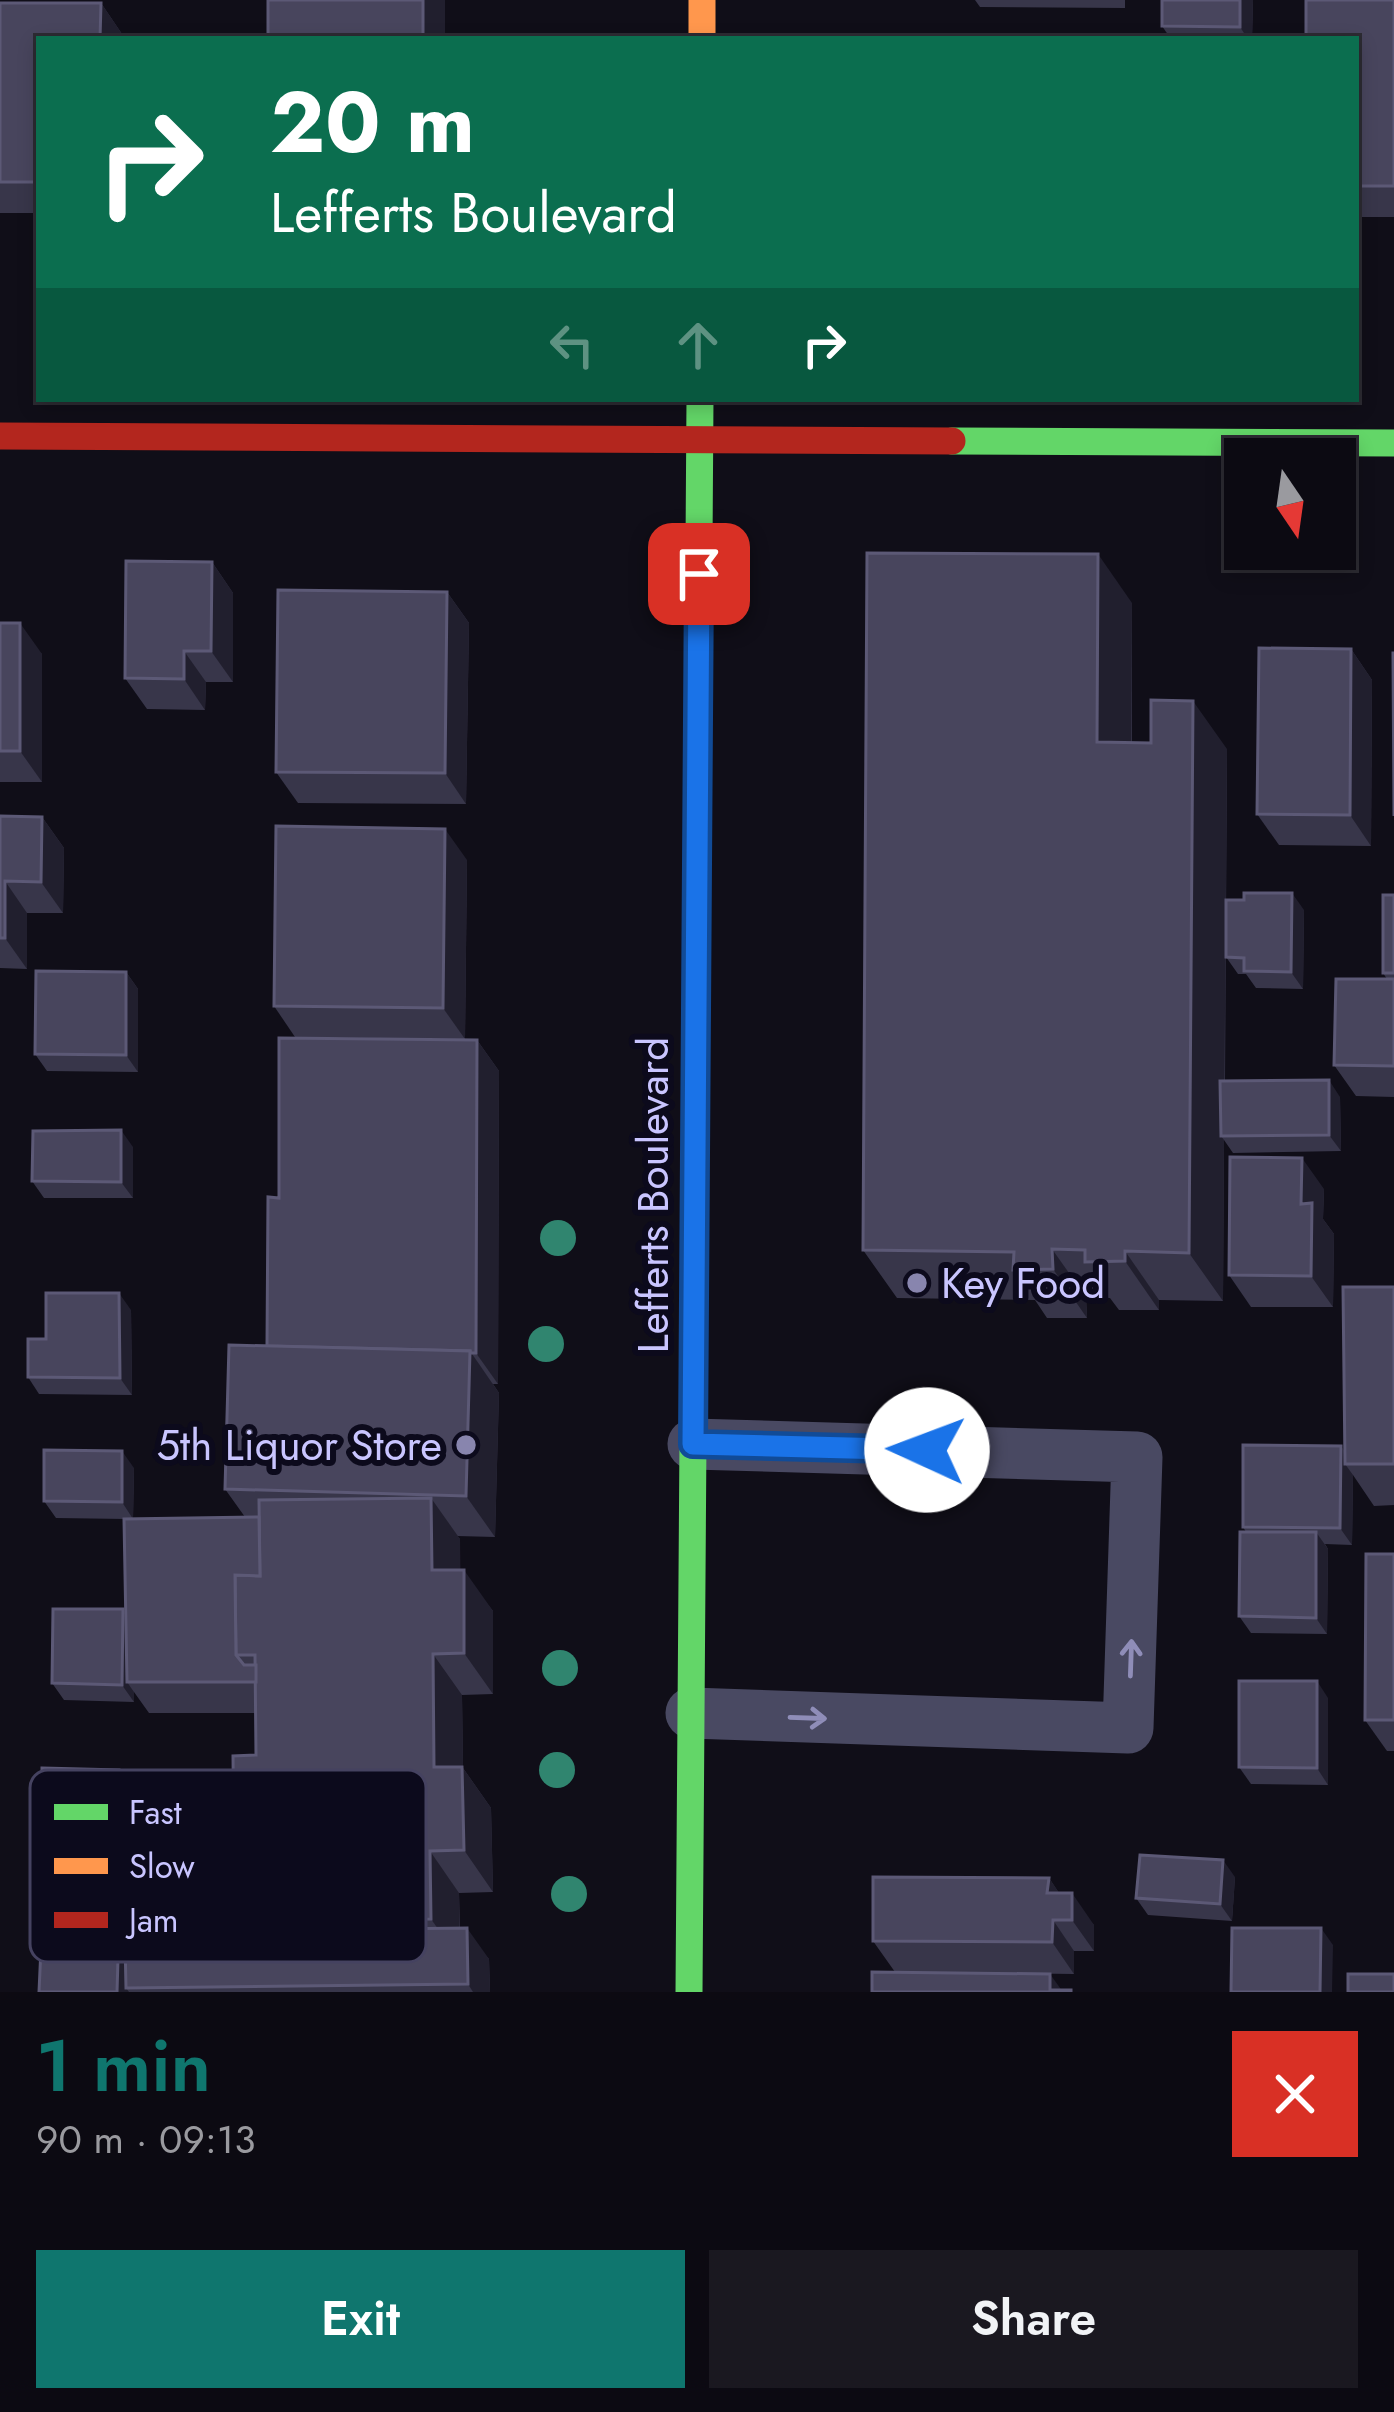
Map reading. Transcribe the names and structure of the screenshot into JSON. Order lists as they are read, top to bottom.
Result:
{
  "streets": {
    "main road": ["Lefferts Boulevard"]
  },
  "places": ["Key Food", "5th Liquor Store"],
  "legend": ["Fast", "Slow", "Jam"],
  "north": "bottom",
  "page": {
    "turn": ["20 m", "Lefferts Boulevard"],
    "heading": ["1 min", "90 m · 09:13"],
    "buttons": ["Exit", "Share"]
  }
}
